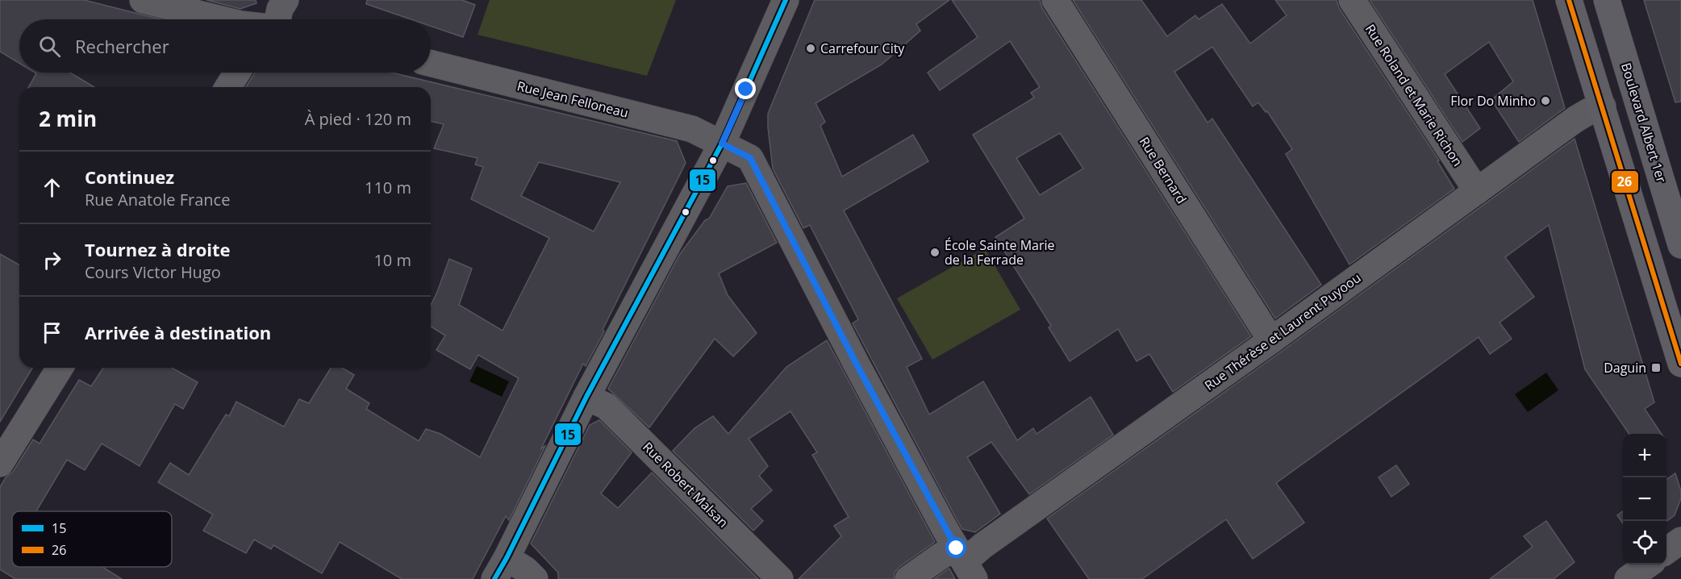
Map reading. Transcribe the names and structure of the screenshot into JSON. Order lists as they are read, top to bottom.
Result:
{
  "streets": {
    "main road": ["Boulevard Albert 1er"],
    "street": [
      "Rue Roland et Marie Richon",
      "Rue Jean Felloneau",
      "Rue Bernard",
      "Rue Thérèse et Laurent Puyoou",
      "Rue Robert Malsan"
    ]
  },
  "crossings": [
    ["Rue Roland et Marie Richon", "Rue Thérèse et Laurent Puyoou"],
    ["Rue Jean Felloneau", "Rue Thérèse et Laurent Puyoou"],
    ["Rue Bernard", "Rue Thérèse et Laurent Puyoou"]
  ],
  "places": {
    "other": ["Carrefour City", "Flor Do Minho", "École Sainte Marie de la Ferrade"],
    "transit": ["Daguin"]
  },
  "lines": ["transit line 15", "transit line 26"],
  "legend": ["15", "26"],
  "page": {
    "search": "Rechercher",
    "heading": ["2 min", "À pied · 120 m"],
    "list": [
      ["Continuez", "Rue Anatole France", "110 m"],
      ["Tournez à droite", "Cours Victor Hugo", "10 m"],
      "Arrivée à destination"
    ],
    "map_buttons": ["+", "−"]
  }
}
